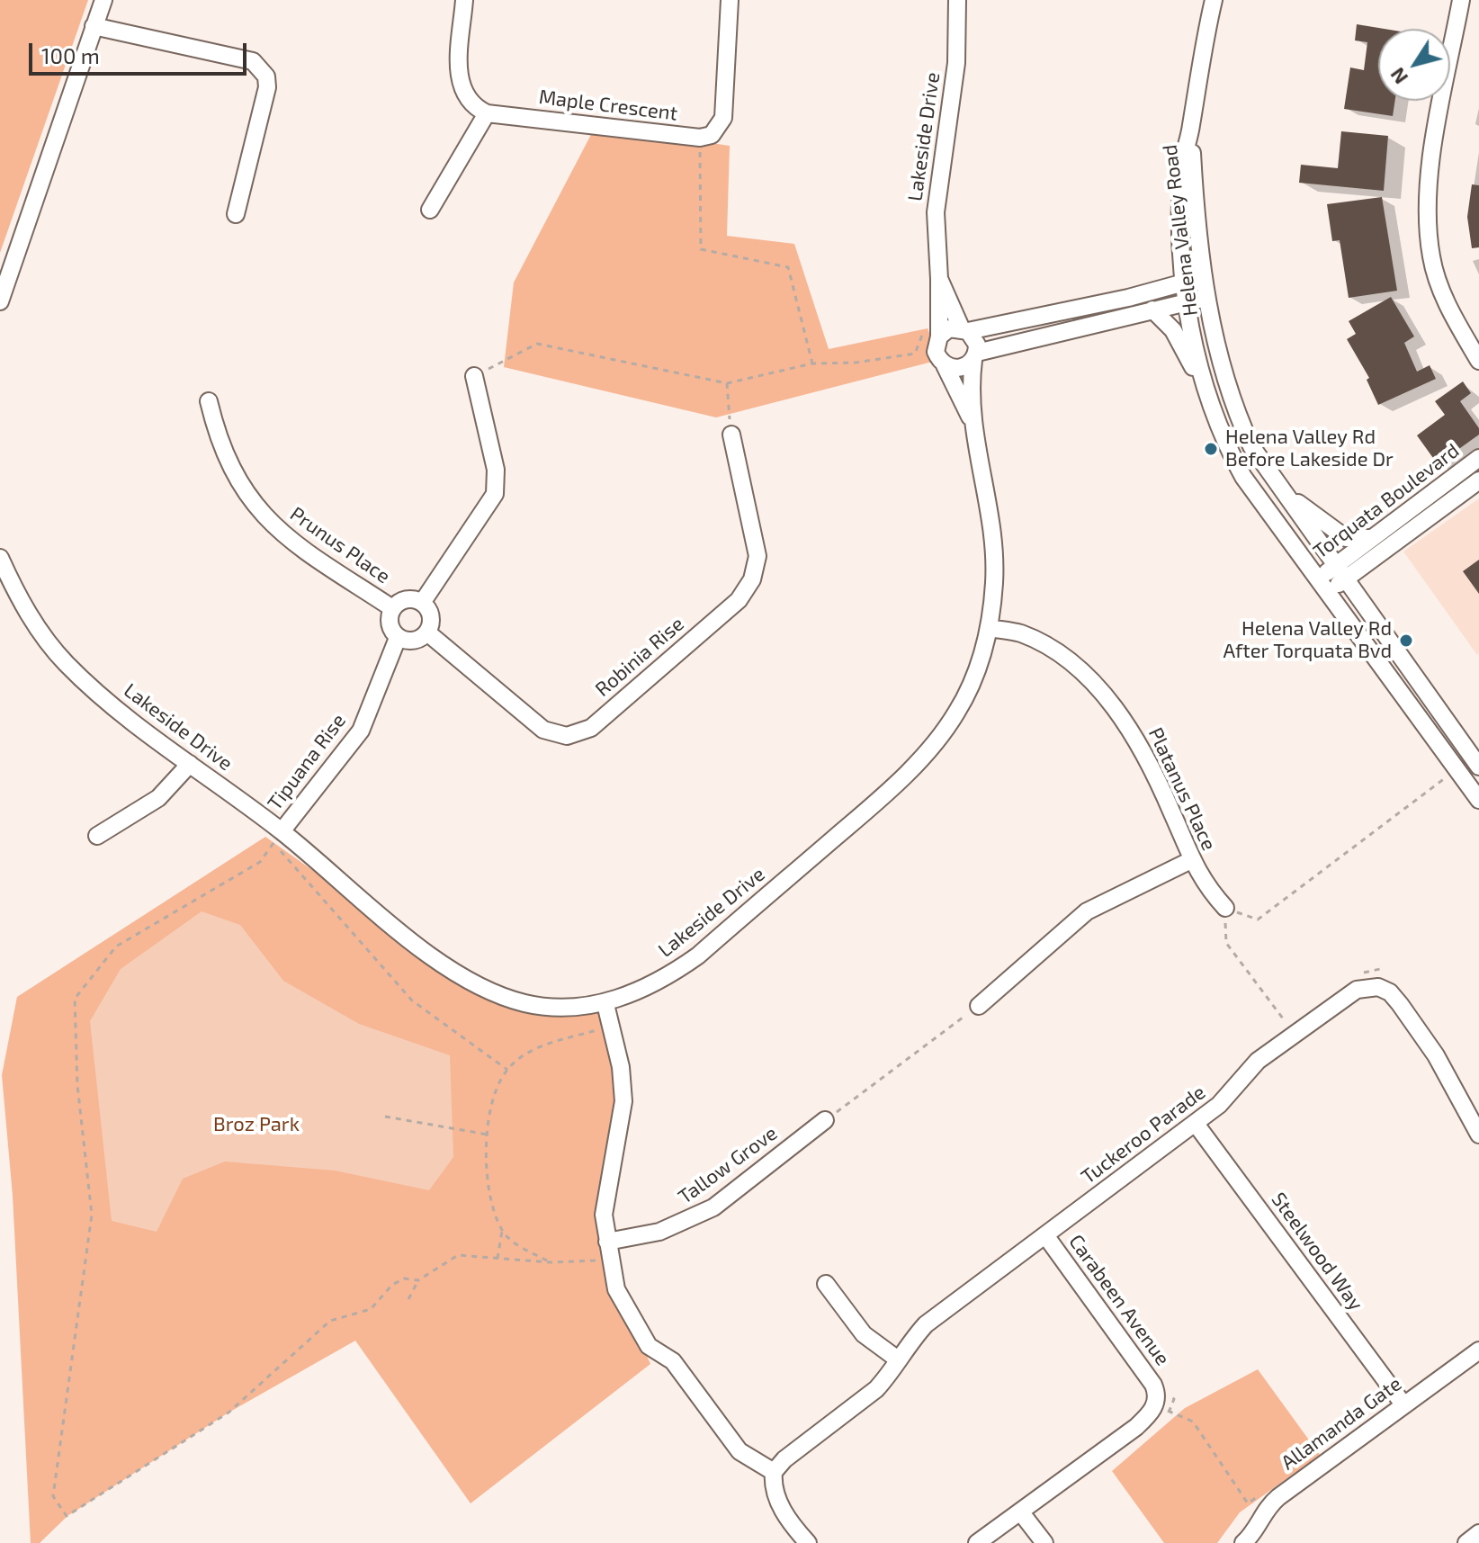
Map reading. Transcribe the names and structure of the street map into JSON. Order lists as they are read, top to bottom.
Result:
{
  "streets": {
    "street": [
      "Maple Crescent",
      "Lakeside Drive",
      "Helena Valley Road",
      "Torquata Boulevard",
      "Prunus Place",
      "Robinia Rise",
      "Tipuana Rise",
      "Platanus Place",
      "Tuckeroo Parade",
      "Tallow Grove",
      "Steelwood Way",
      "Carabeen Avenue",
      "Allamanda Gate"
    ]
  },
  "crossings": [
    ["Lakeside Drive", "Tipuana Rise"],
    ["Lakeside Drive", "Platanus Place"],
    ["Helena Valley Road", "Torquata Boulevard"],
    ["Prunus Place", "Robinia Rise"],
    ["Prunus Place", "Tipuana Rise"],
    ["Robinia Rise", "Tipuana Rise"],
    ["Tuckeroo Parade", "Steelwood Way"],
    ["Tuckeroo Parade", "Carabeen Avenue"],
    ["Steelwood Way", "Allamanda Gate"]
  ],
  "parks": ["Broz Park"],
  "places": ["Helena Valley Rd Before Lakeside Dr", "Helena Valley Rd After Torquata Bvd"],
  "scale_bar": "100 m",
  "north": "bottom left"
}
